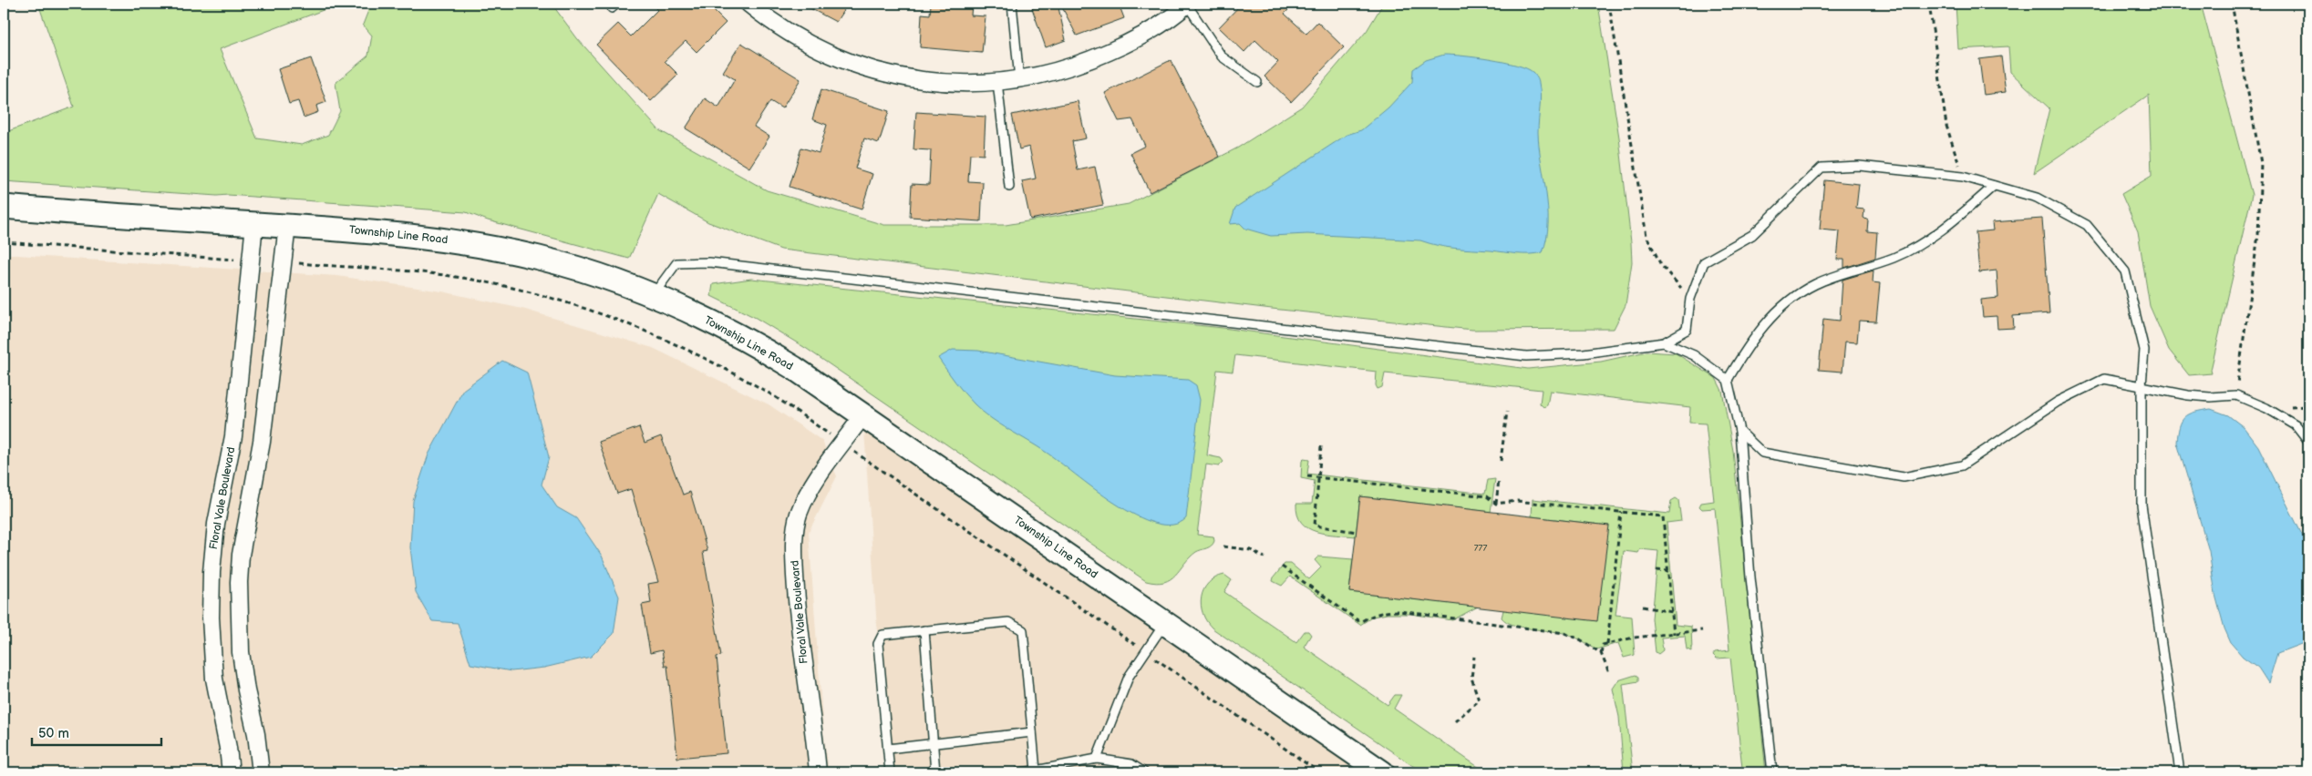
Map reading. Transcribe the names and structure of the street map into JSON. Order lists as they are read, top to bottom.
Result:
{
  "streets": {
    "street": ["Township Line Road", "Floral Vale Boulevard"]
  },
  "crossings": [
    ["Township Line Road", "Floral Vale Boulevard"]
  ],
  "house_numbers": ["777"],
  "scale_bar": "50 m"
}
